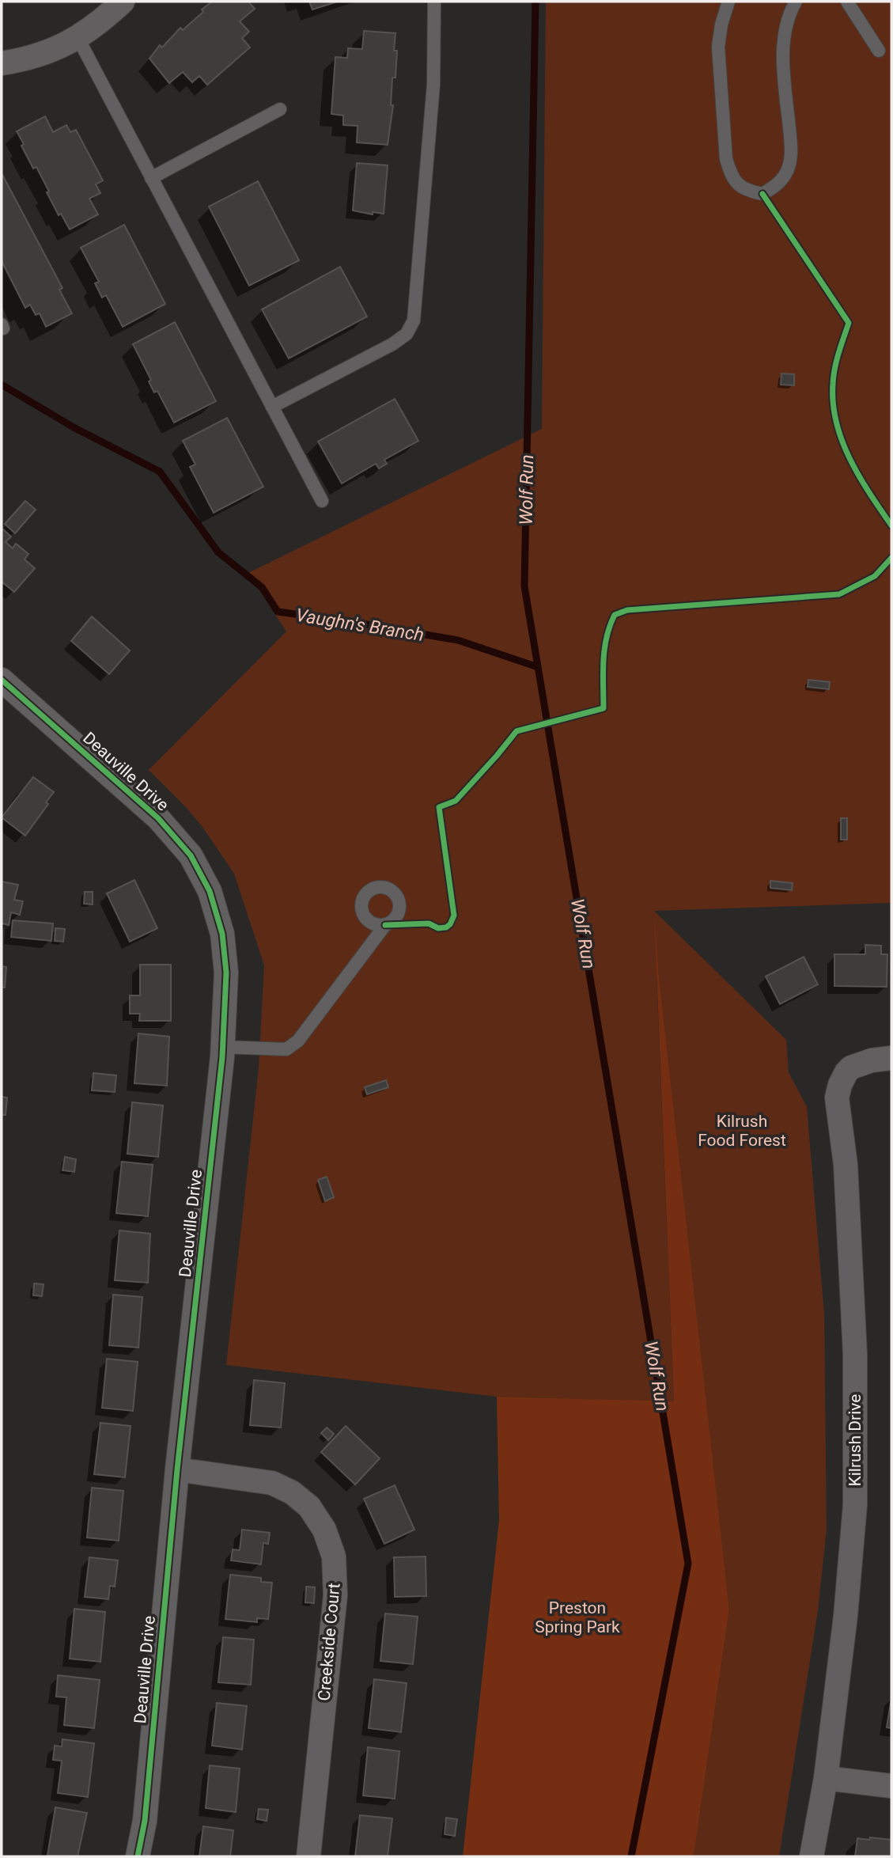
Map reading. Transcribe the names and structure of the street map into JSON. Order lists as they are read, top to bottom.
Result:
{
  "streets": {
    "street": ["Deauville Drive", "Kilrush Drive", "Creekside Court"]
  },
  "crossings": [
    ["Deauville Drive", "Creekside Court"]
  ],
  "water": ["Wolf Run", "Vaughn's Branch"],
  "parks": ["Kilrush Food Forest", "Preston Spring Park"]
}
